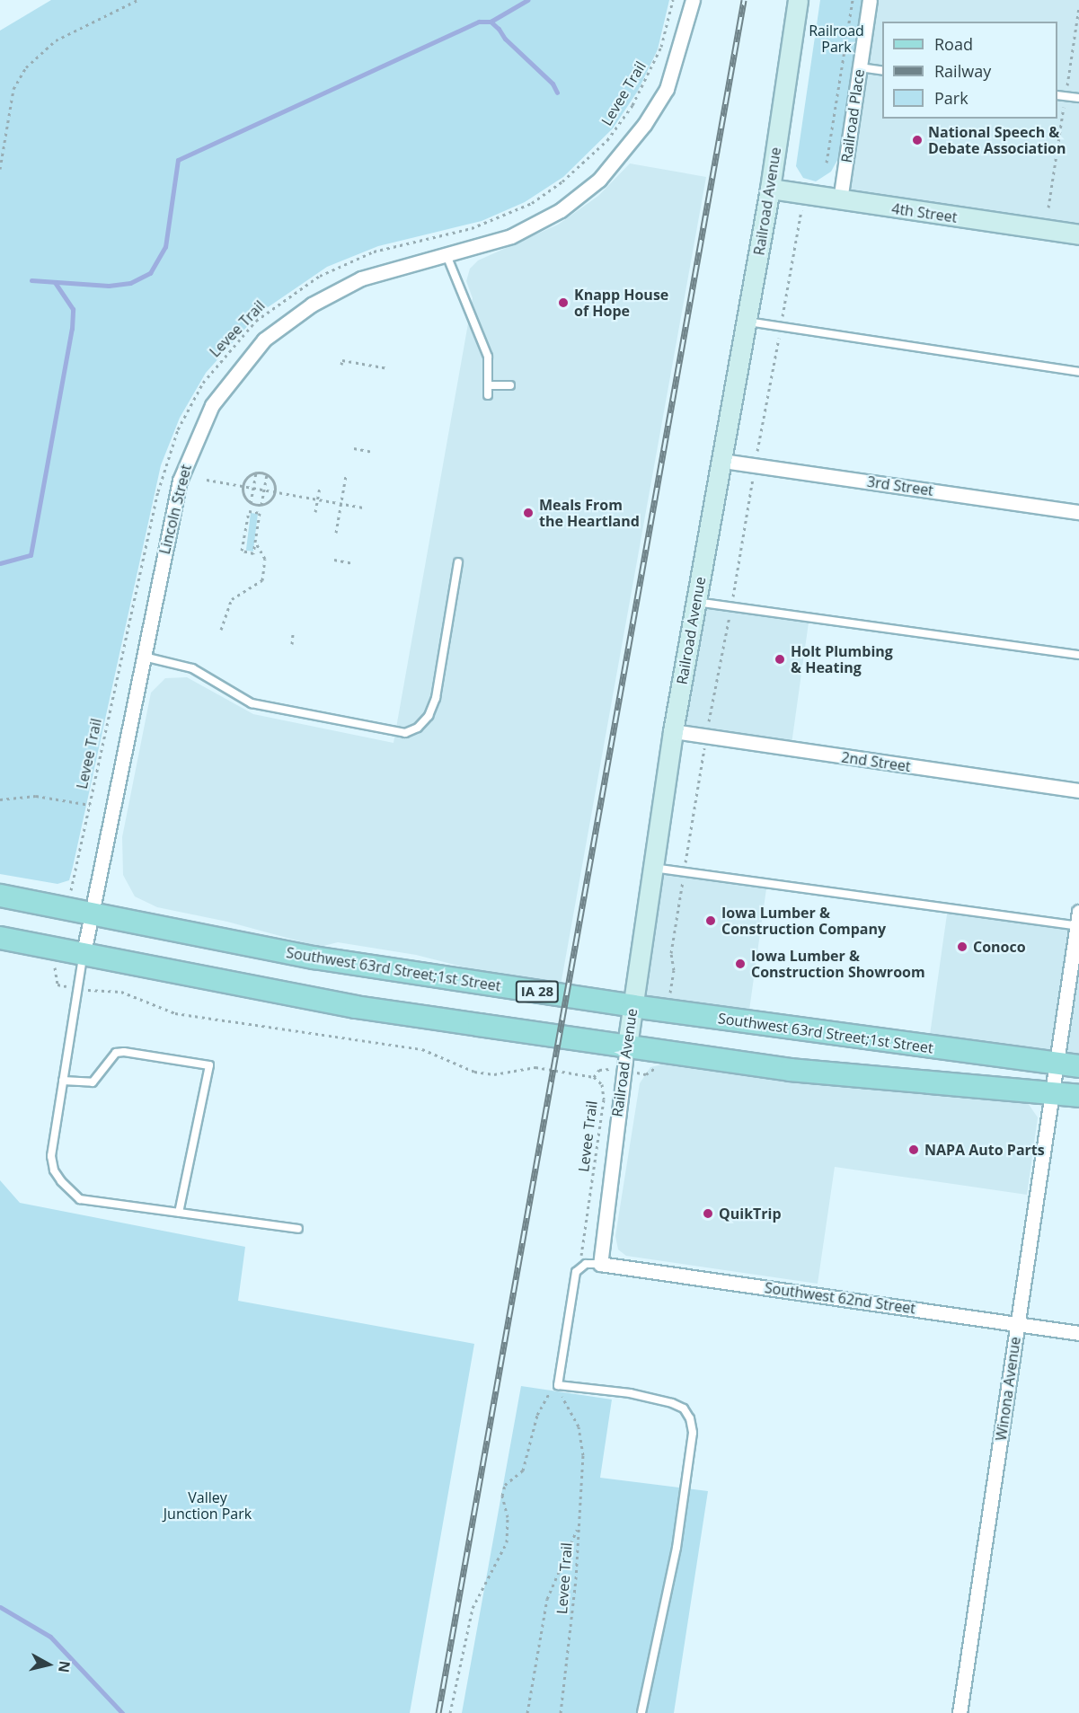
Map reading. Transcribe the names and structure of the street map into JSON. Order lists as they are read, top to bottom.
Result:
{
  "streets": {
    "main road": [
      "Railroad Avenue",
      "4th Street",
      "Southwest 63rd Street;1st Street",
      "IA 28"
    ],
    "street": [
      "Railroad Place",
      "3rd Street",
      "Lincoln Street",
      "2nd Street",
      "Southwest 62nd Street",
      "Winona Avenue"
    ],
    "path": ["Levee Trail"]
  },
  "crossings": [
    ["Railroad Place", "4th Street"],
    ["Railroad Avenue", "4th Street"],
    ["Railroad Avenue", "3rd Street"],
    ["Railroad Avenue", "2nd Street"],
    ["Railroad Avenue", "Southwest 63rd Street;1st Street"],
    ["Railroad Avenue", "Southwest 62nd Street"],
    ["Lincoln Street", "Southwest 63rd Street;1st Street"],
    ["Southwest 63rd Street;1st Street", "Winona Avenue"],
    ["Southwest 62nd Street", "Winona Avenue"]
  ],
  "parks": ["Railroad Park", "Valley Junction Park"],
  "places": [
    "National Speech & Debate Association",
    "Knapp House of Hope",
    "Meals From the Heartland",
    "Holt Plumbing & Heating",
    "Iowa Lumber & Construction Company",
    "Conoco",
    "Iowa Lumber & Construction Showroom",
    "NAPA Auto Parts",
    "QuikTrip"
  ],
  "legend": ["Road", "Railway", "Park"],
  "north": "right"
}
